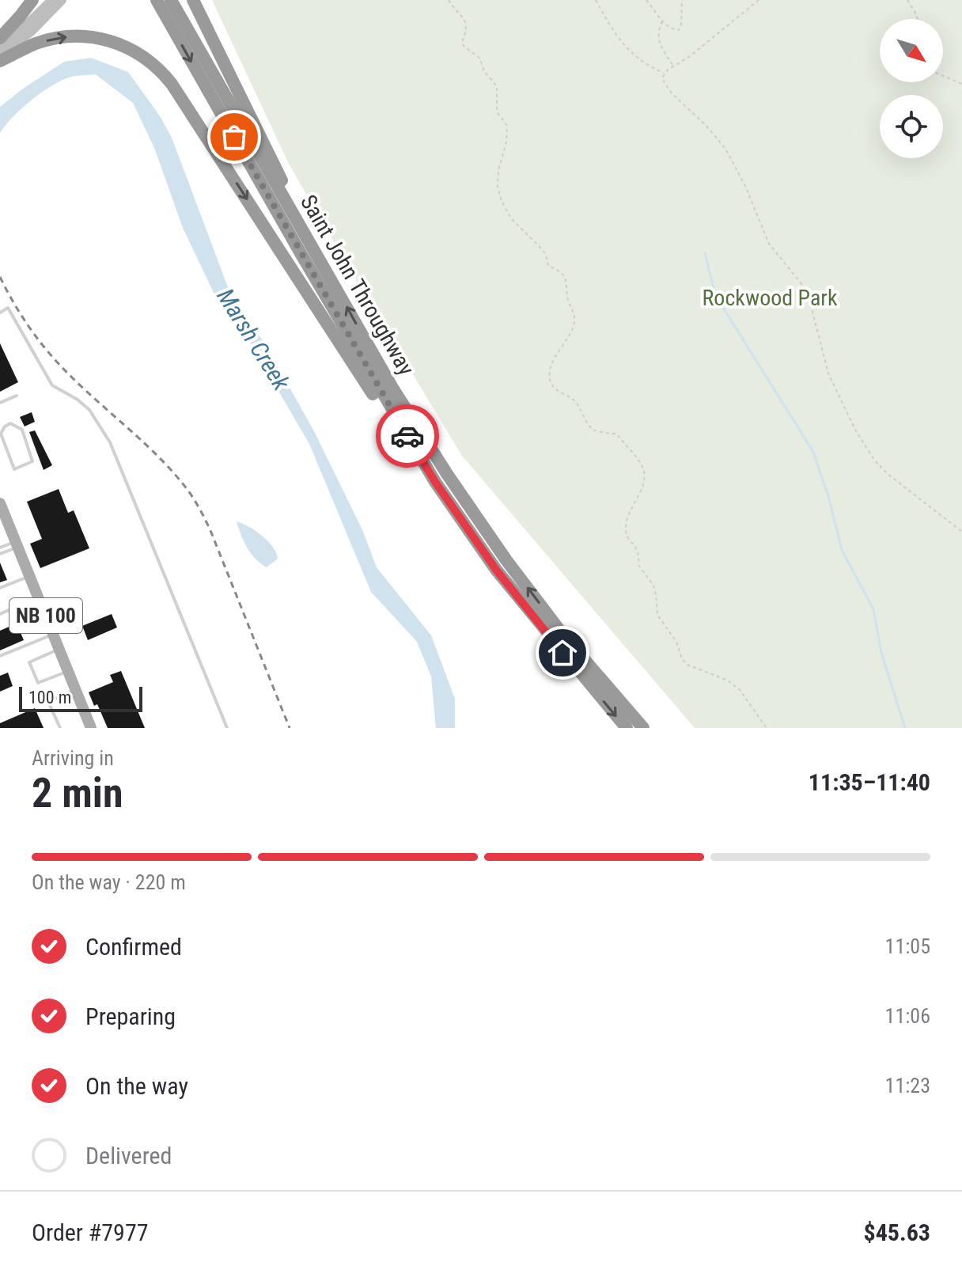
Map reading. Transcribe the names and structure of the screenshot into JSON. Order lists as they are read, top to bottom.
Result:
{
  "streets": {
    "highway": ["Saint John Throughway"],
    "main road": ["NB 100"]
  },
  "water": ["Marsh Creek"],
  "parks": ["Rockwood Park"],
  "scale_bar": "100 m",
  "north": "bottom right",
  "page": {
    "scale": "100 m",
    "heading": ["2 min", "Arriving in", "11:35–11:40"],
    "panel": ["Order #7977", "$45.63"],
    "bar": "On the way · 220 m",
    "list": [
      ["Confirmed", "11:05"],
      ["Preparing", "11:06"],
      ["On the way", "11:23"],
      "Delivered"
    ]
  }
}
